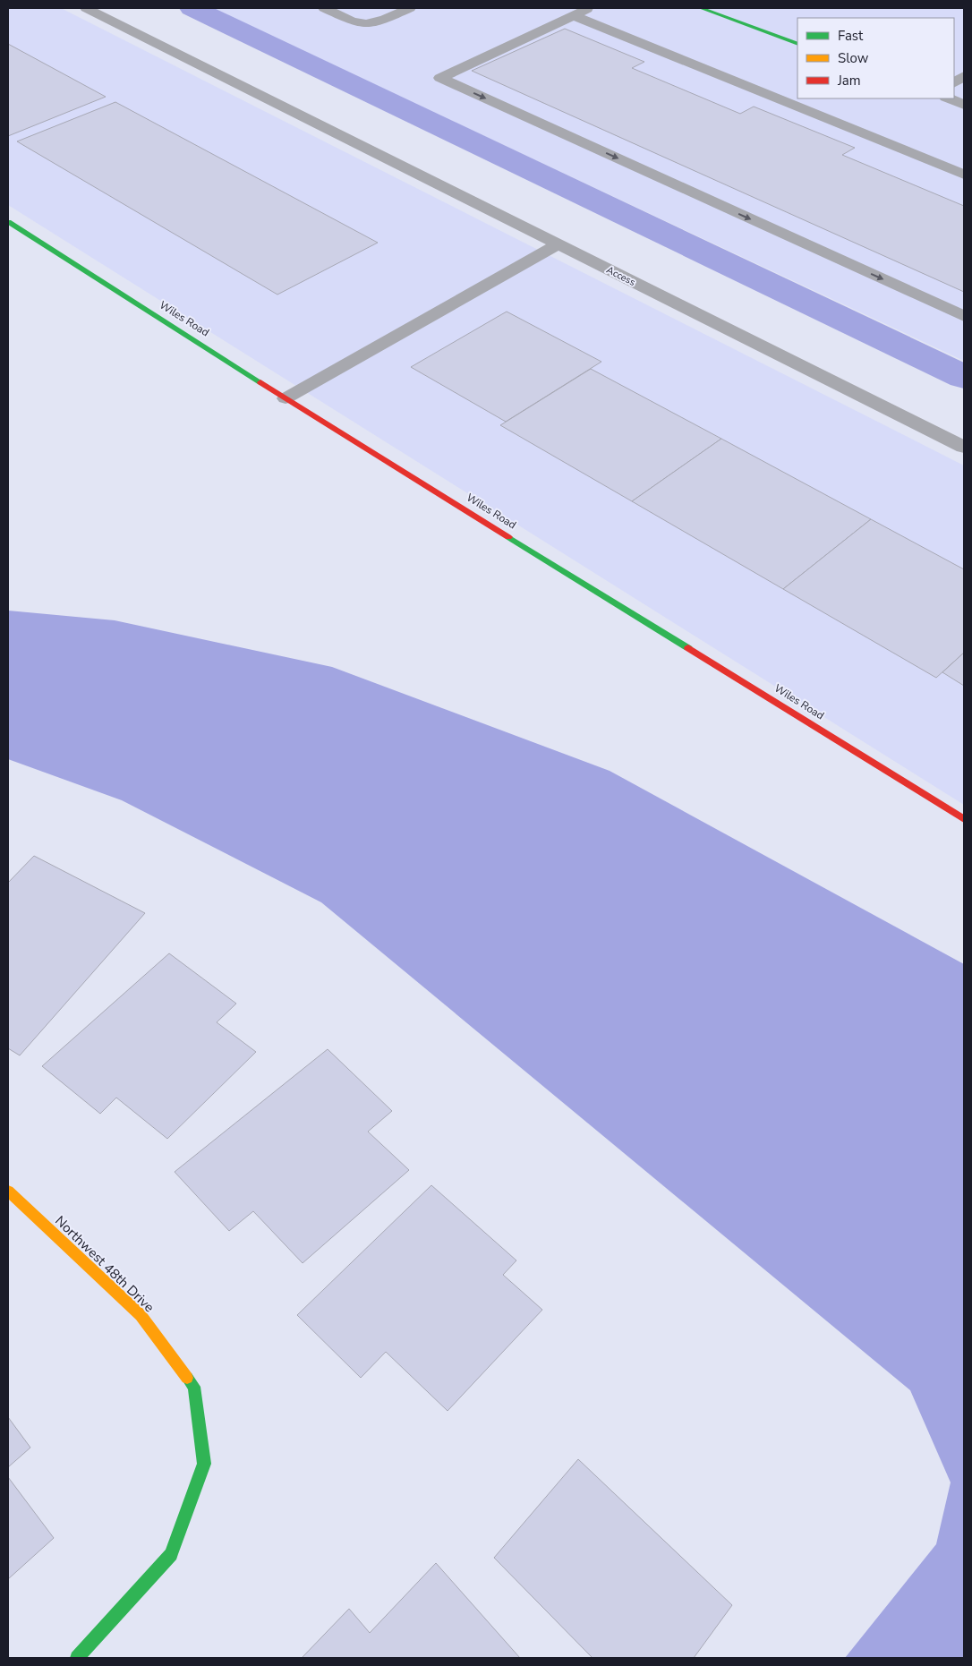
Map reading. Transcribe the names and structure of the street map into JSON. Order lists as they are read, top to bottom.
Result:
{
  "streets": {
    "street": ["Access", "Wiles Road", "Northwest 48th Drive"]
  },
  "legend": ["Fast", "Slow", "Jam"]
}
